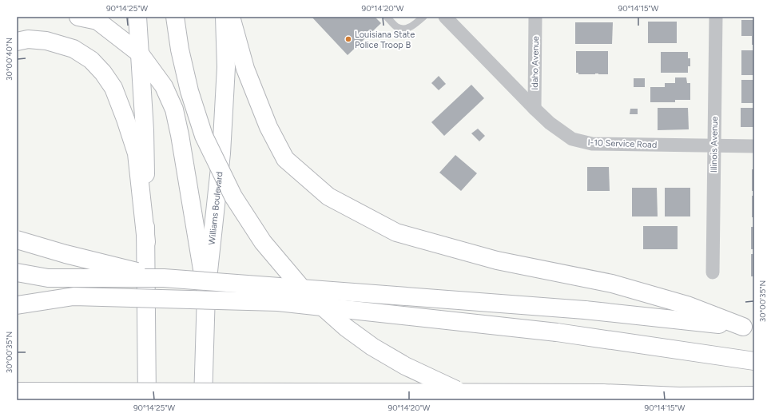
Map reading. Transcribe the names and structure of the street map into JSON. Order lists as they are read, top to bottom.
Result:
{
  "streets": {
    "main road": ["Williams Boulevard"],
    "street": ["Idaho Avenue", "I-10 Service Road", "Illinois Avenue"]
  },
  "crossings": [
    ["Idaho Avenue", "I-10 Service Road"],
    ["I-10 Service Road", "Illinois Avenue"]
  ],
  "places": ["Louisiana State Police Troop B"],
  "coordinates": [
    "90°14'25\"W",
    "90°14'20\"W",
    "90°14'15\"W",
    "30°00'40\"N",
    "30°00'35\"N"
  ]
}
